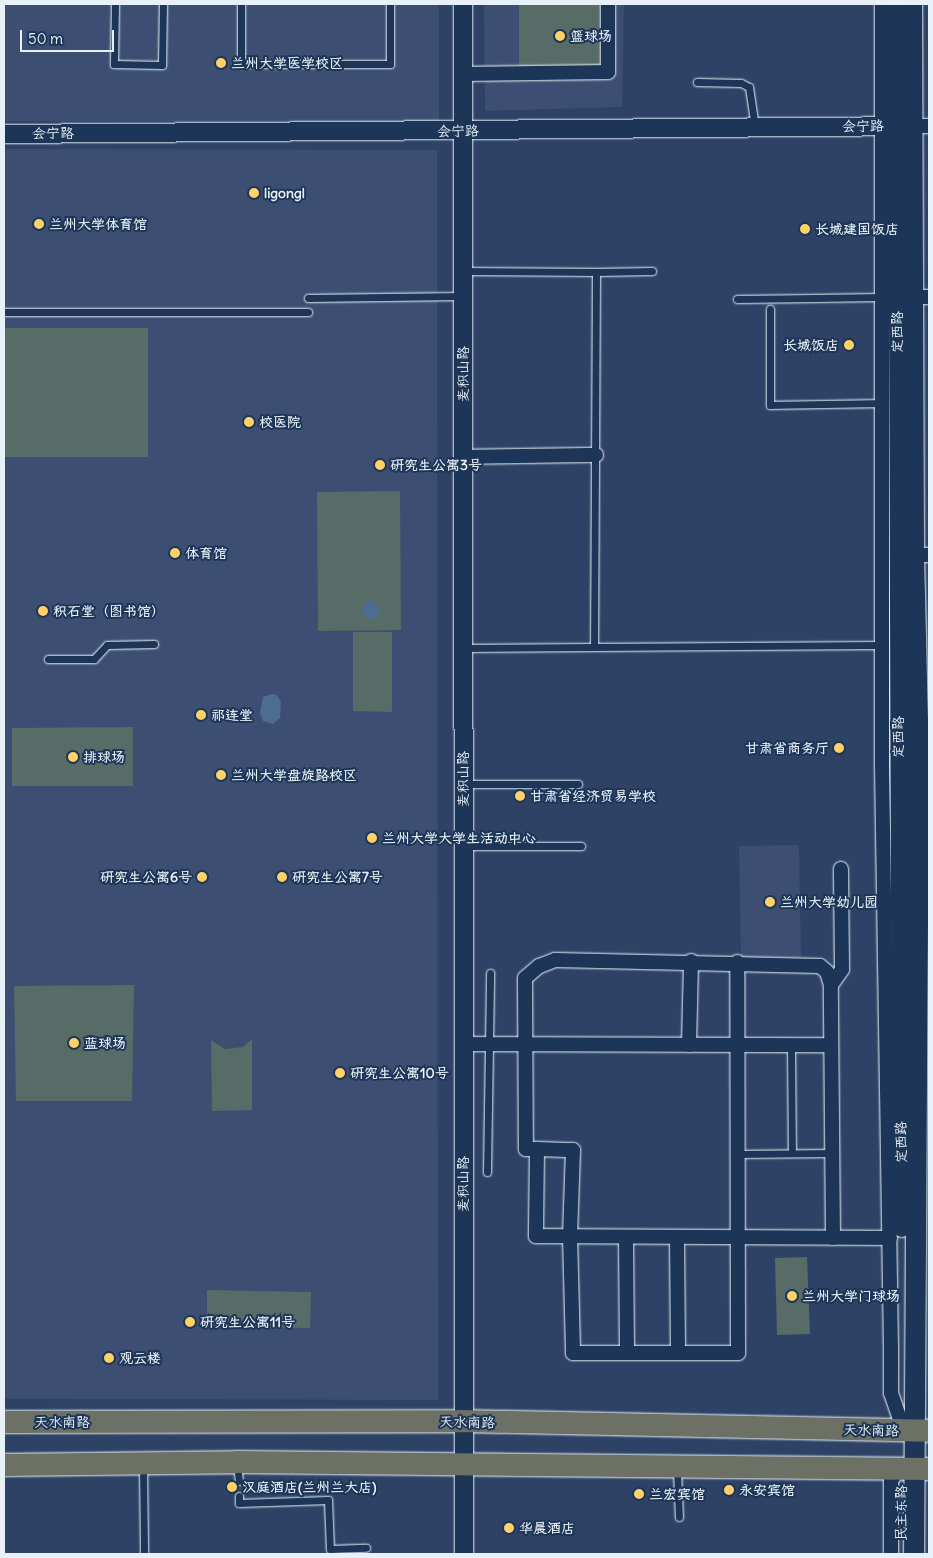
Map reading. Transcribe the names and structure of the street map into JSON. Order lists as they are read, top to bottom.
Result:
{
  "streets": {
    "main road": ["定西路", "天水南路", "民主东路"],
    "street": ["会宁路", "麦积山路"]
  },
  "crossings": [
    ["会宁路", "定西路"],
    ["会宁路", "麦积山路"],
    ["定西路", "天水南路"],
    ["定西路", "民主东路"],
    ["麦积山路", "天水南路"]
  ],
  "places": [
    "篮球场",
    "兰州大学医学校区",
    "ligongl",
    "兰州大学体育馆",
    "长城建国饭店",
    "长城饭店",
    "校医院",
    "研究生公寓3号",
    "体育馆",
    "积石堂（图书馆）",
    "祁连堂",
    "甘肃省商务厅",
    "排球场",
    "兰州大学盘旋路校区",
    "甘肃省经济贸易学校",
    "兰州大学大学生活动中心",
    "研究生公寓6号",
    "研究生公寓7号",
    "兰州大学幼儿园",
    "蓝球场",
    "研究生公寓10号",
    "兰州大学门球场",
    "研究生公寓11号",
    "观云楼",
    "汉庭酒店(兰州兰大店)",
    "永安宾馆",
    "兰宏宾馆",
    "华晨酒店"
  ],
  "scale_bar": "50 m"
}
